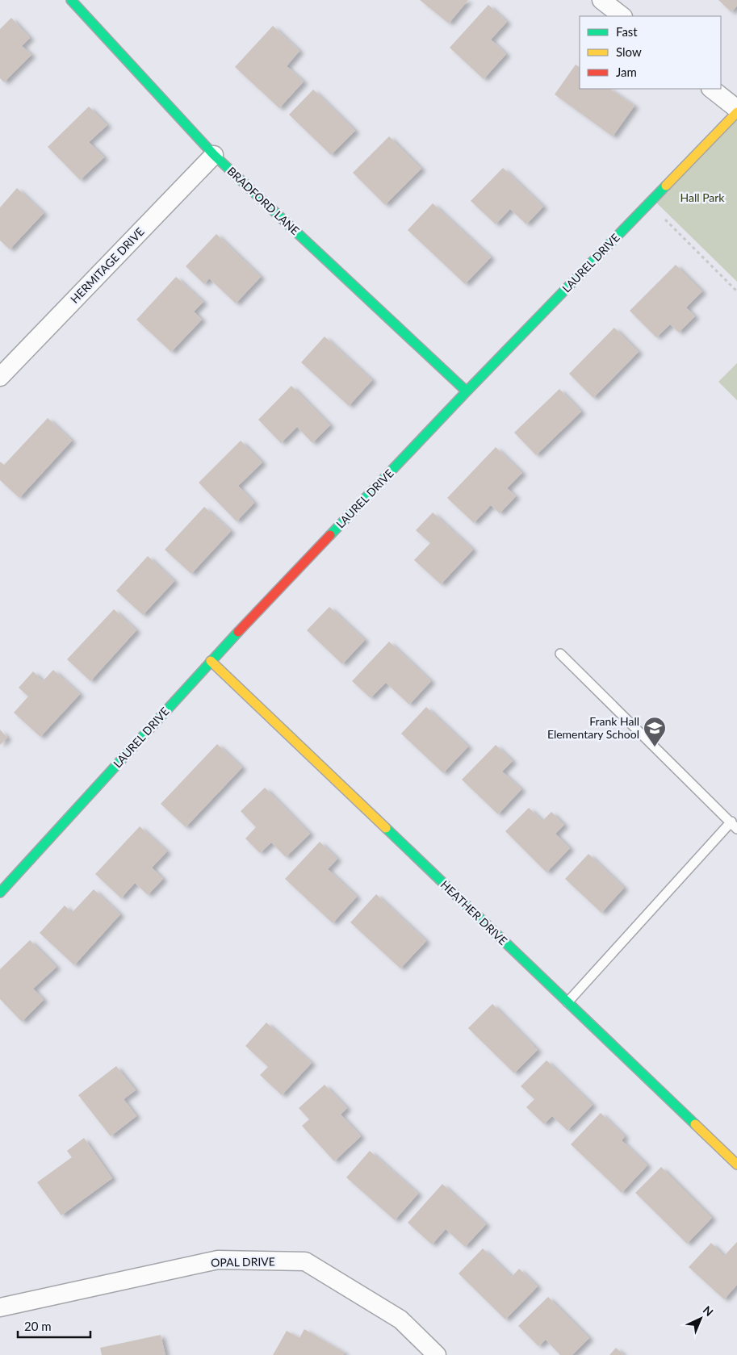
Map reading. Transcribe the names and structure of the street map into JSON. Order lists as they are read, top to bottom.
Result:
{
  "streets": {
    "street": [
      "BRADFORD LANE",
      "LAUREL DRIVE",
      "HERMITAGE DRIVE",
      "HEATHER DRIVE",
      "OPAL DRIVE"
    ]
  },
  "crossings": [
    ["BRADFORD LANE", "LAUREL DRIVE"],
    ["BRADFORD LANE", "HERMITAGE DRIVE"],
    ["LAUREL DRIVE", "HEATHER DRIVE"]
  ],
  "parks": ["Hall Park"],
  "places": {
    "school or university": ["Frank Hall Elementary School"]
  },
  "legend": ["Fast", "Slow", "Jam"],
  "scale_bar": "20 m",
  "north": "top right"
}
